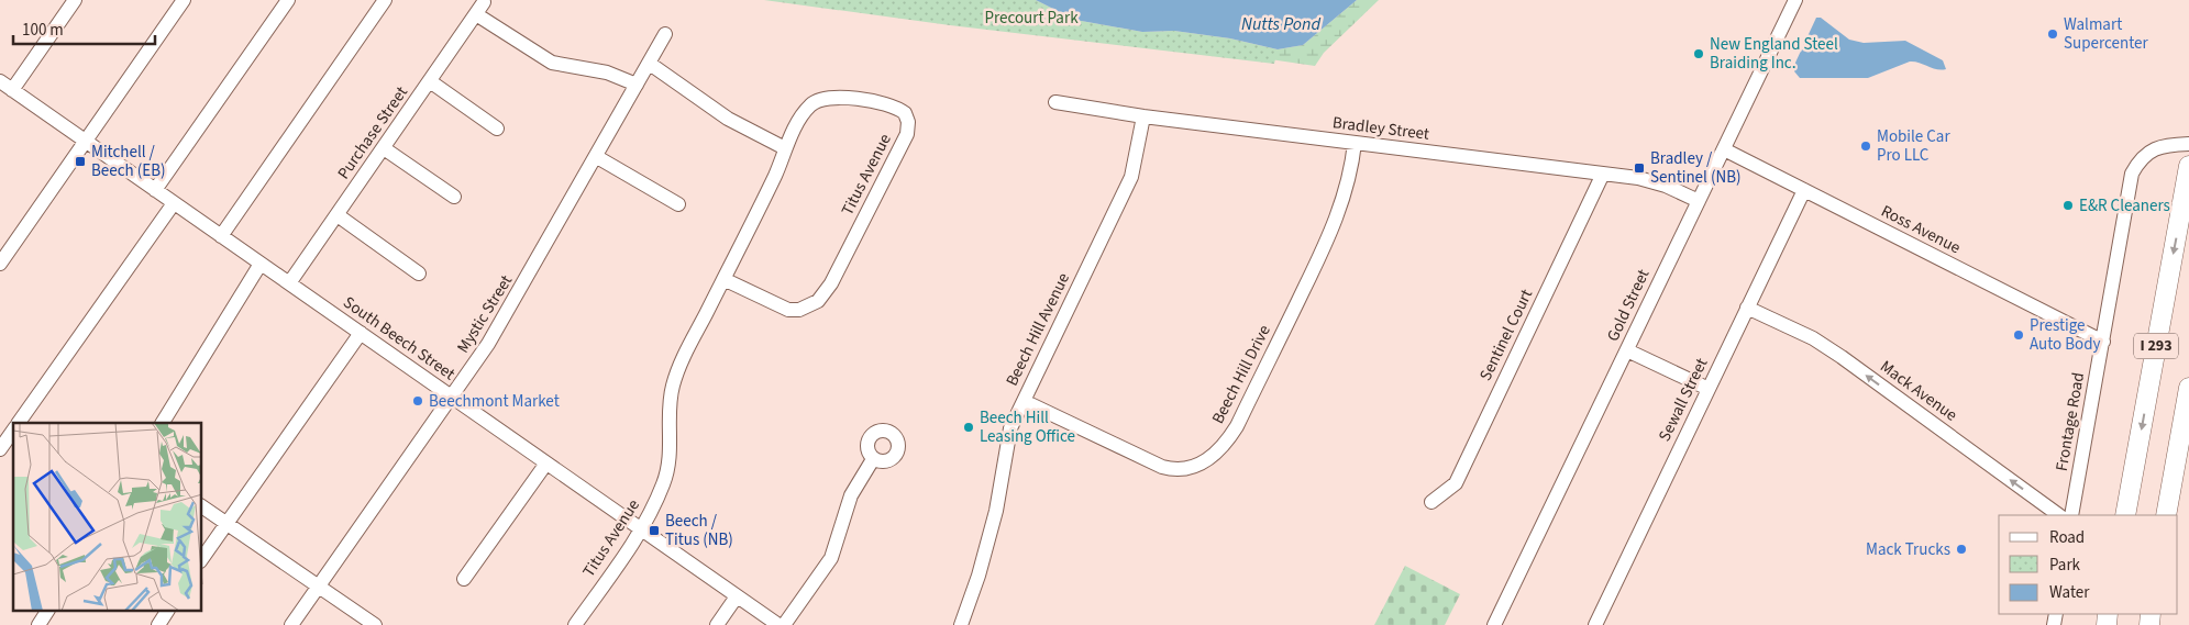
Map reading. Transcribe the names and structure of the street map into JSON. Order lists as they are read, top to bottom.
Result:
{
  "streets": {
    "highway": ["I 293"],
    "street": [
      "Bradley Street",
      "Purchase Street",
      "Titus Avenue",
      "Ross Avenue",
      "Gold Street",
      "Mystic Street",
      "Beech Hill Avenue",
      "Sentinel Court",
      "South Beech Street",
      "Beech Hill Drive",
      "Mack Avenue",
      "Sewall Street",
      "Frontage Road"
    ]
  },
  "crossings": [
    ["Bradley Street", "Gold Street"],
    ["Bradley Street", "Beech Hill Avenue"],
    ["Bradley Street", "Sentinel Court"],
    ["Bradley Street", "Beech Hill Drive"],
    ["Purchase Street", "South Beech Street"],
    ["Titus Avenue", "South Beech Street"],
    ["Ross Avenue", "Gold Street"],
    ["Ross Avenue", "Sewall Street"],
    ["Ross Avenue", "Frontage Road"],
    ["Mystic Street", "South Beech Street"],
    ["Beech Hill Avenue", "Beech Hill Drive"],
    ["Mack Avenue", "Sewall Street"]
  ],
  "one_way": ["Mack Avenue"],
  "water": ["Nutts Pond"],
  "parks": ["Precourt Park"],
  "places": {
    "other": [
      "Walmart Supercenter",
      "New England Steel Braiding Inc.",
      "Mobile Car Pro LLC",
      "E&R Cleaners",
      "Prestige Auto Body",
      "Beechmont Market",
      "Beech Hill Leasing Office",
      "Mack Trucks"
    ],
    "transit": ["Mitchell / Beech (EB)", "Bradley / Sentinel (NB)", "Beech / Titus (NB)"]
  },
  "legend": ["Road", "Park", "Water"],
  "scale_bar": "100 m"
}
